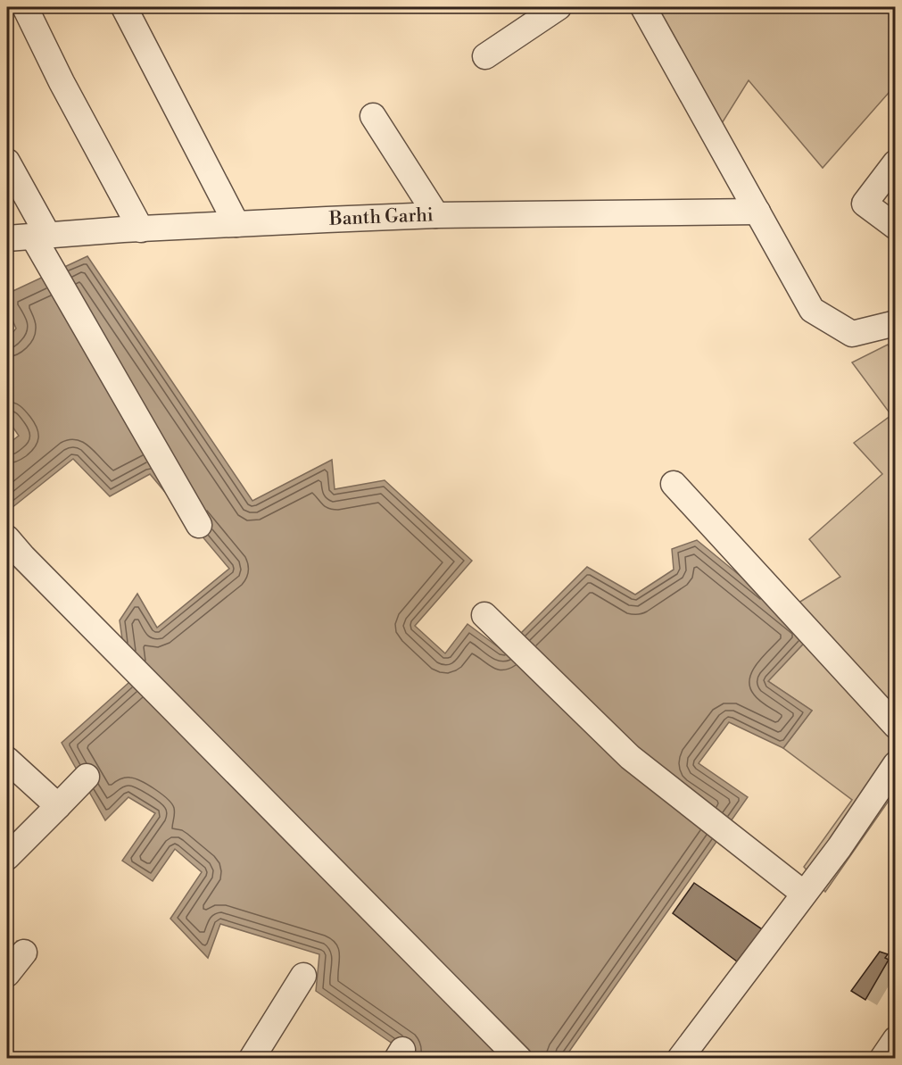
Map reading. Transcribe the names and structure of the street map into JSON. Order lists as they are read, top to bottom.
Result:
{
  "streets": {
    "street": ["Banth Garhi"]
  }
}
